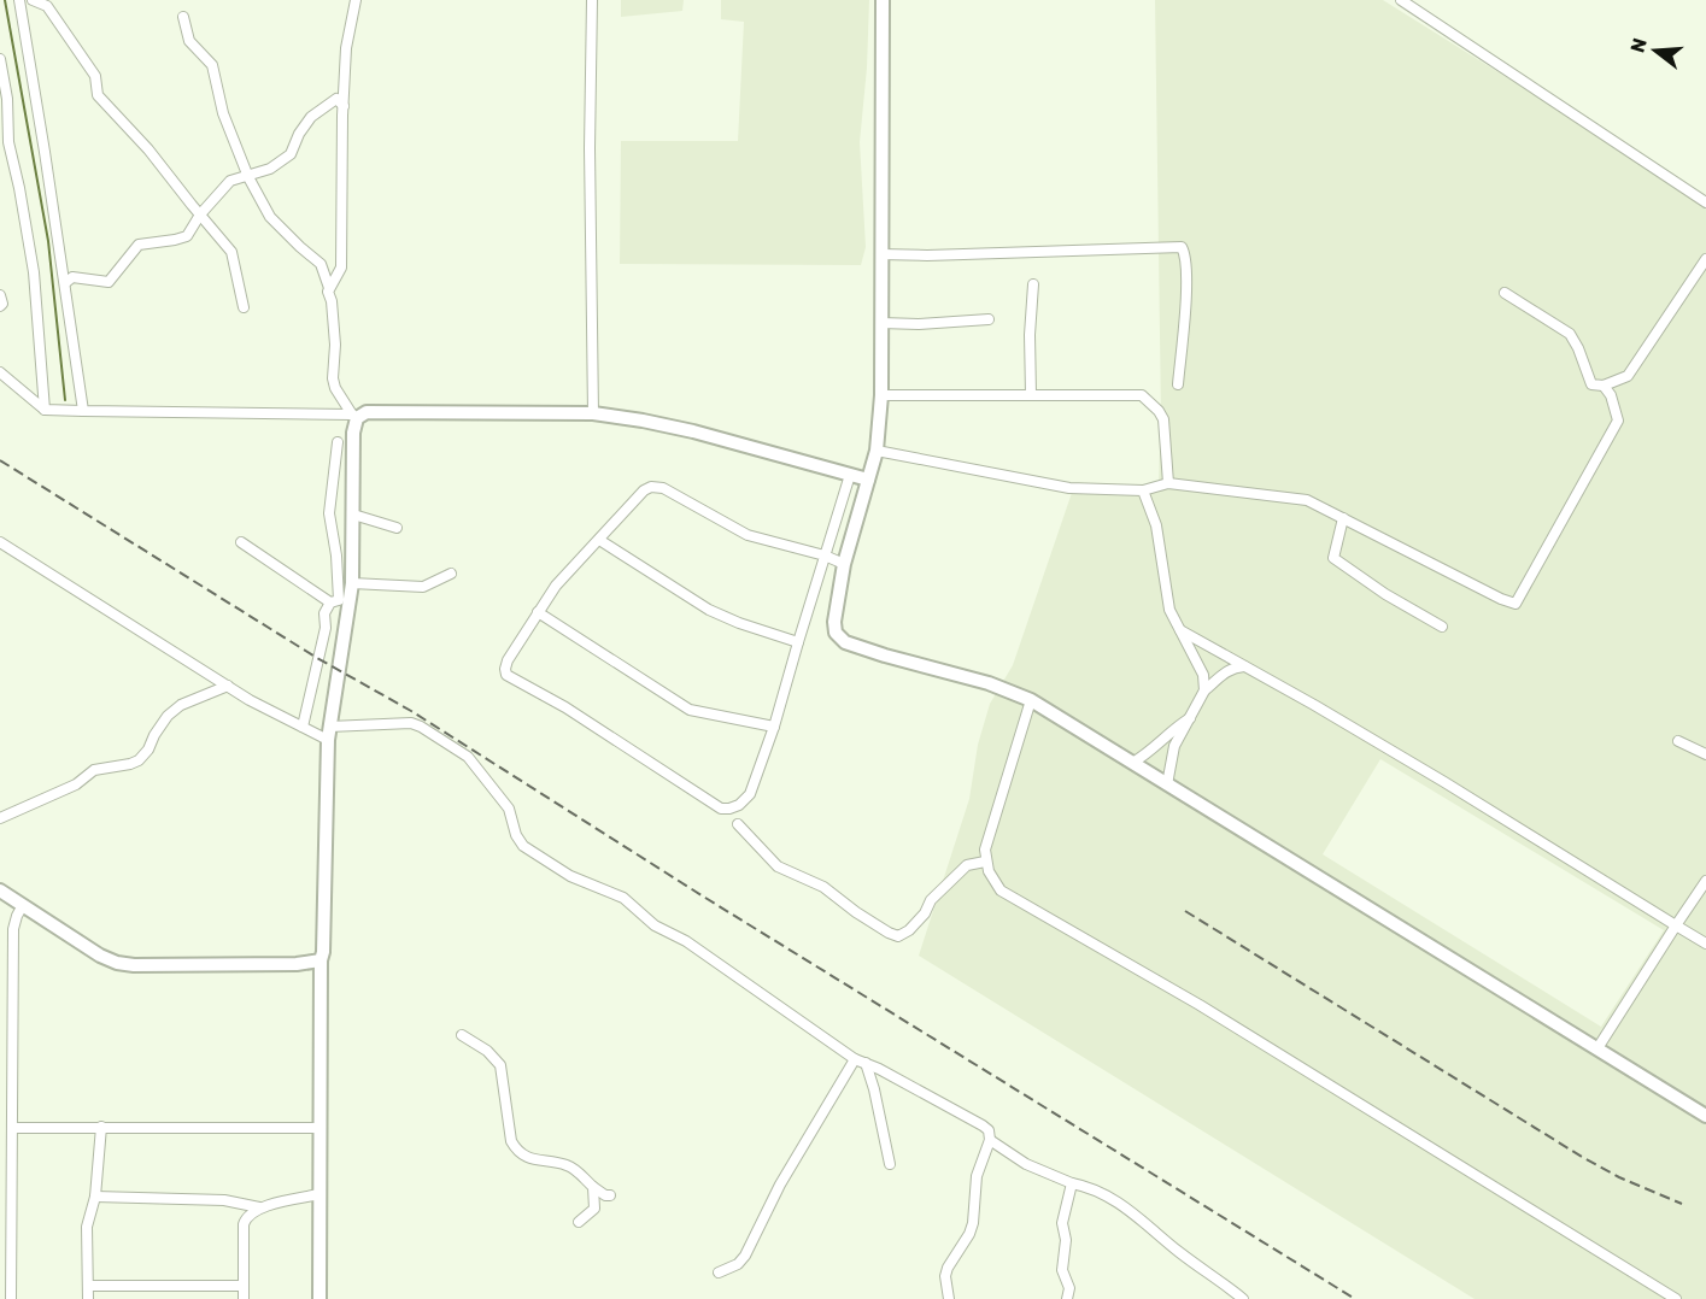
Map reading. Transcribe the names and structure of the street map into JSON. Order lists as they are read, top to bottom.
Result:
{
  "north": "left"
}
